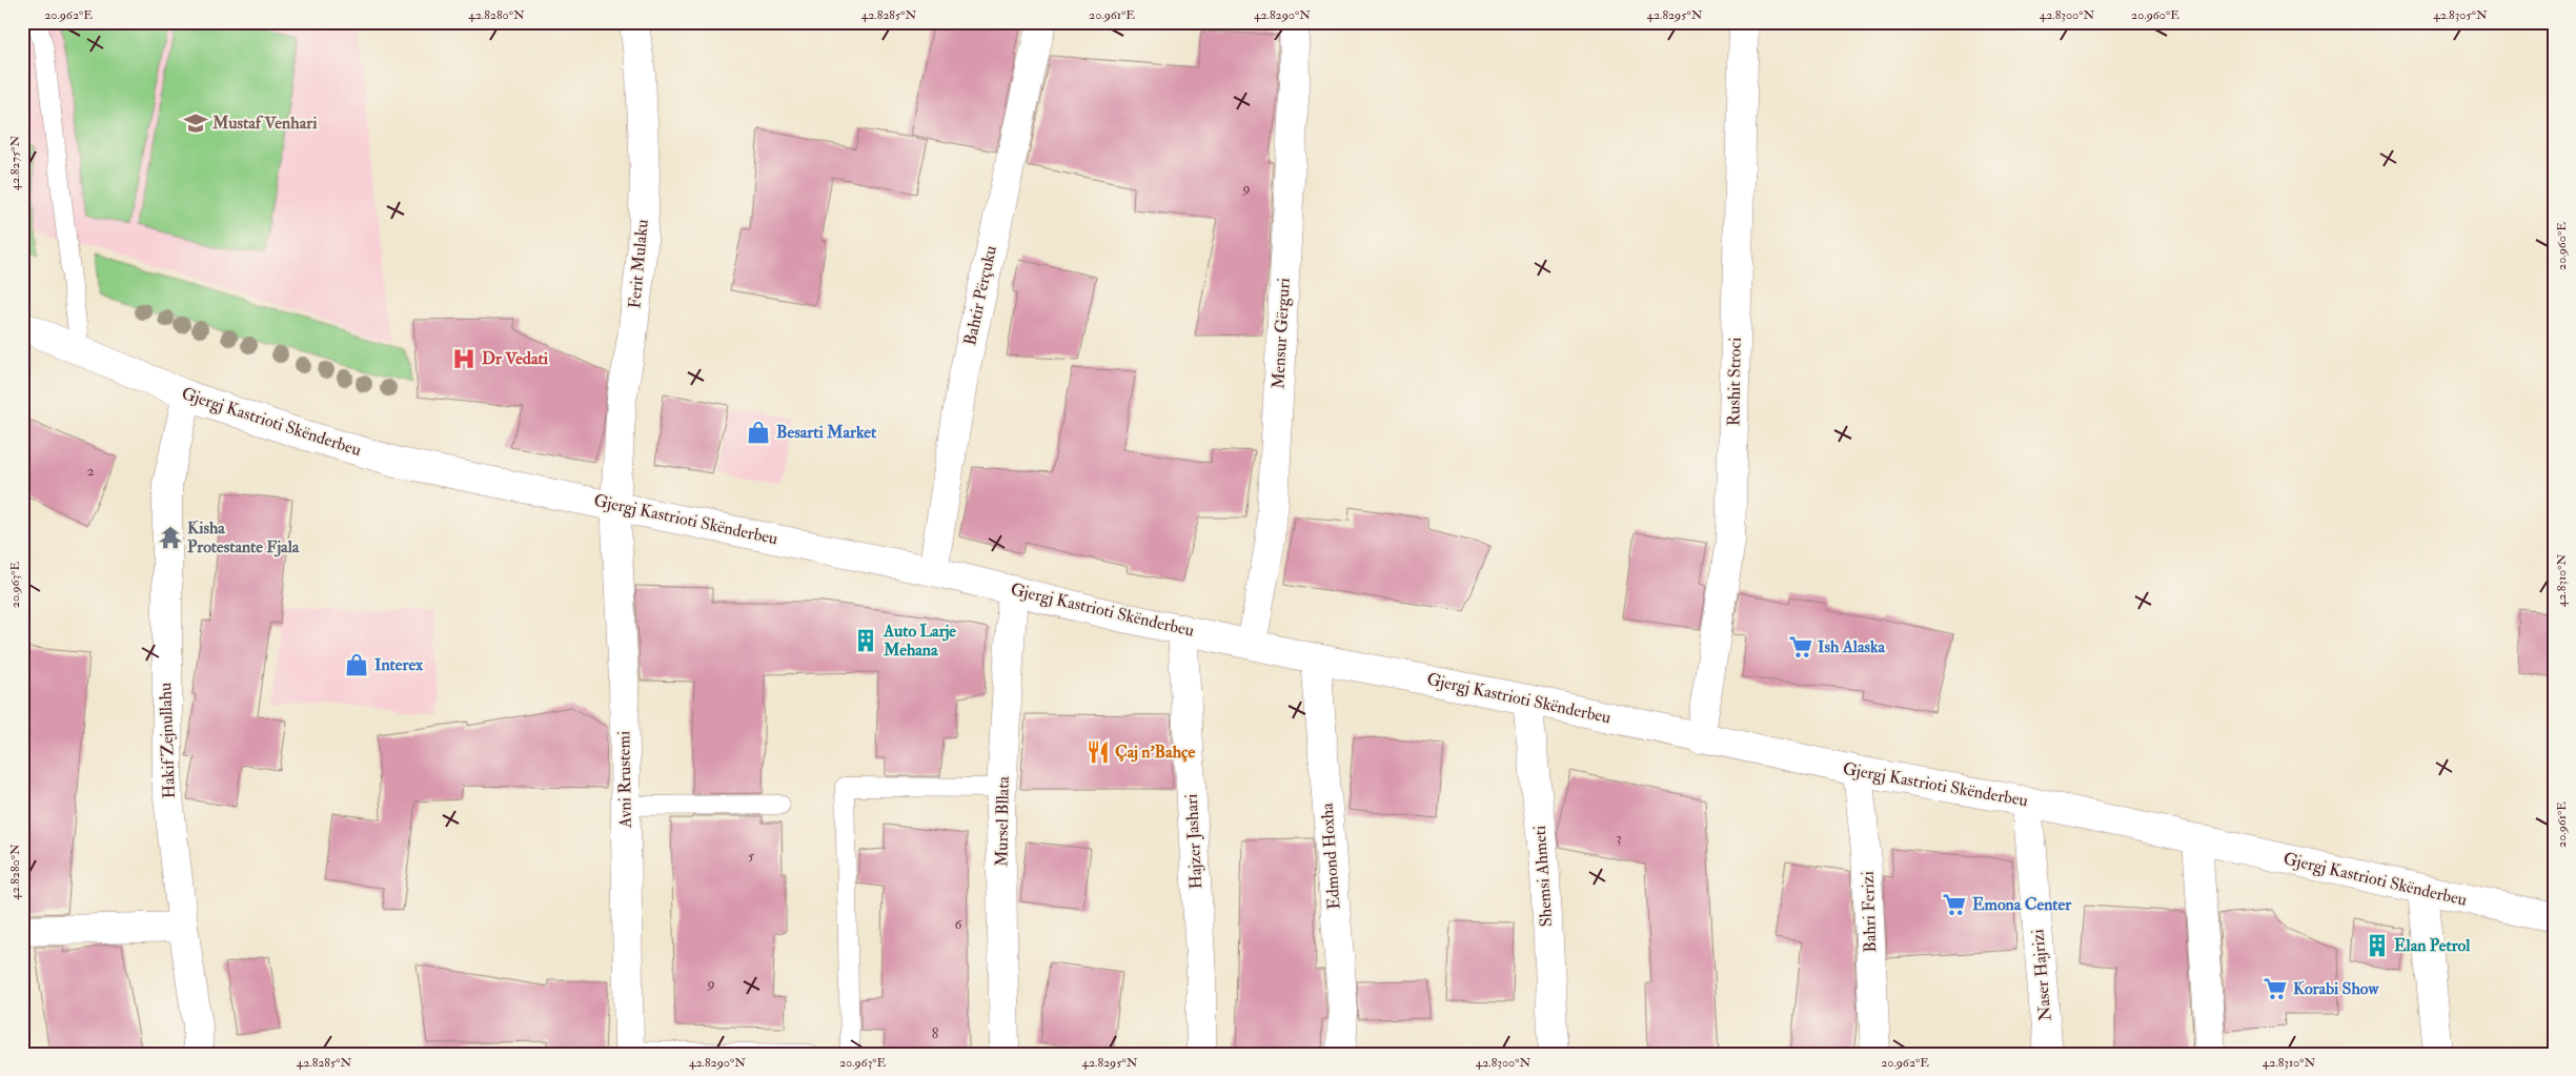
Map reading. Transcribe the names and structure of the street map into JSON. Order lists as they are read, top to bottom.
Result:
{
  "streets": {
    "street": [
      "Ferit Mulaku",
      "Bahtir Përçuku",
      "Mensur Gërguri",
      "Rushit Stroci",
      "Gjergj Kastrioti Skënderbeu",
      "Hakif Zejnullahu",
      "Avni Rrustemi",
      "Mursel Bllata",
      "Hajzer Jashari",
      "Edmond Hoxha",
      "Shemsi Ahmeti",
      "Bahri Ferizi",
      "Naser Hajrizi"
    ]
  },
  "crossings": [
    ["Ferit Mulaku", "Gjergj Kastrioti Skënderbeu"],
    ["Ferit Mulaku", "Avni Rrustemi"],
    ["Bahtir Përçuku", "Gjergj Kastrioti Skënderbeu"],
    ["Mensur Gërguri", "Gjergj Kastrioti Skënderbeu"],
    ["Rushit Stroci", "Gjergj Kastrioti Skënderbeu"],
    ["Gjergj Kastrioti Skënderbeu", "Hakif Zejnullahu"],
    ["Gjergj Kastrioti Skënderbeu", "Avni Rrustemi"],
    ["Gjergj Kastrioti Skënderbeu", "Mursel Bllata"],
    ["Gjergj Kastrioti Skënderbeu", "Hajzer Jashari"],
    ["Gjergj Kastrioti Skënderbeu", "Edmond Hoxha"],
    ["Gjergj Kastrioti Skënderbeu", "Shemsi Ahmeti"],
    ["Gjergj Kastrioti Skënderbeu", "Bahri Ferizi"],
    ["Gjergj Kastrioti Skënderbeu", "Naser Hajrizi"]
  ],
  "places": {
    "school or university": ["Mustaf Venhari"],
    "hospital": ["Dr Vedati"],
    "shop": ["Besarti Market", "Interex"],
    "temple": ["Kisha Protestante Fjala"],
    "building": ["Auto Larje Mehana", "Elan Petrol"],
    "supermarket": ["Ish Alaska", "Emona Center", "Korabi Show"],
    "restaurant": ["Çaj n'Bahçe"]
  },
  "house_numbers": [
    "9",
    "2",
    "3",
    "5",
    "6",
    "9",
    "8"
  ],
  "coordinates": [
    "20.962°E",
    "42.8280°N",
    "42.8285°N",
    "20.961°E",
    "42.8290°N",
    "42.8295°N",
    "42.8300°N",
    "20.960°E",
    "42.8305°N",
    "42.8275°N",
    "42.8310°N",
    "20.963°E"
  ]
}
